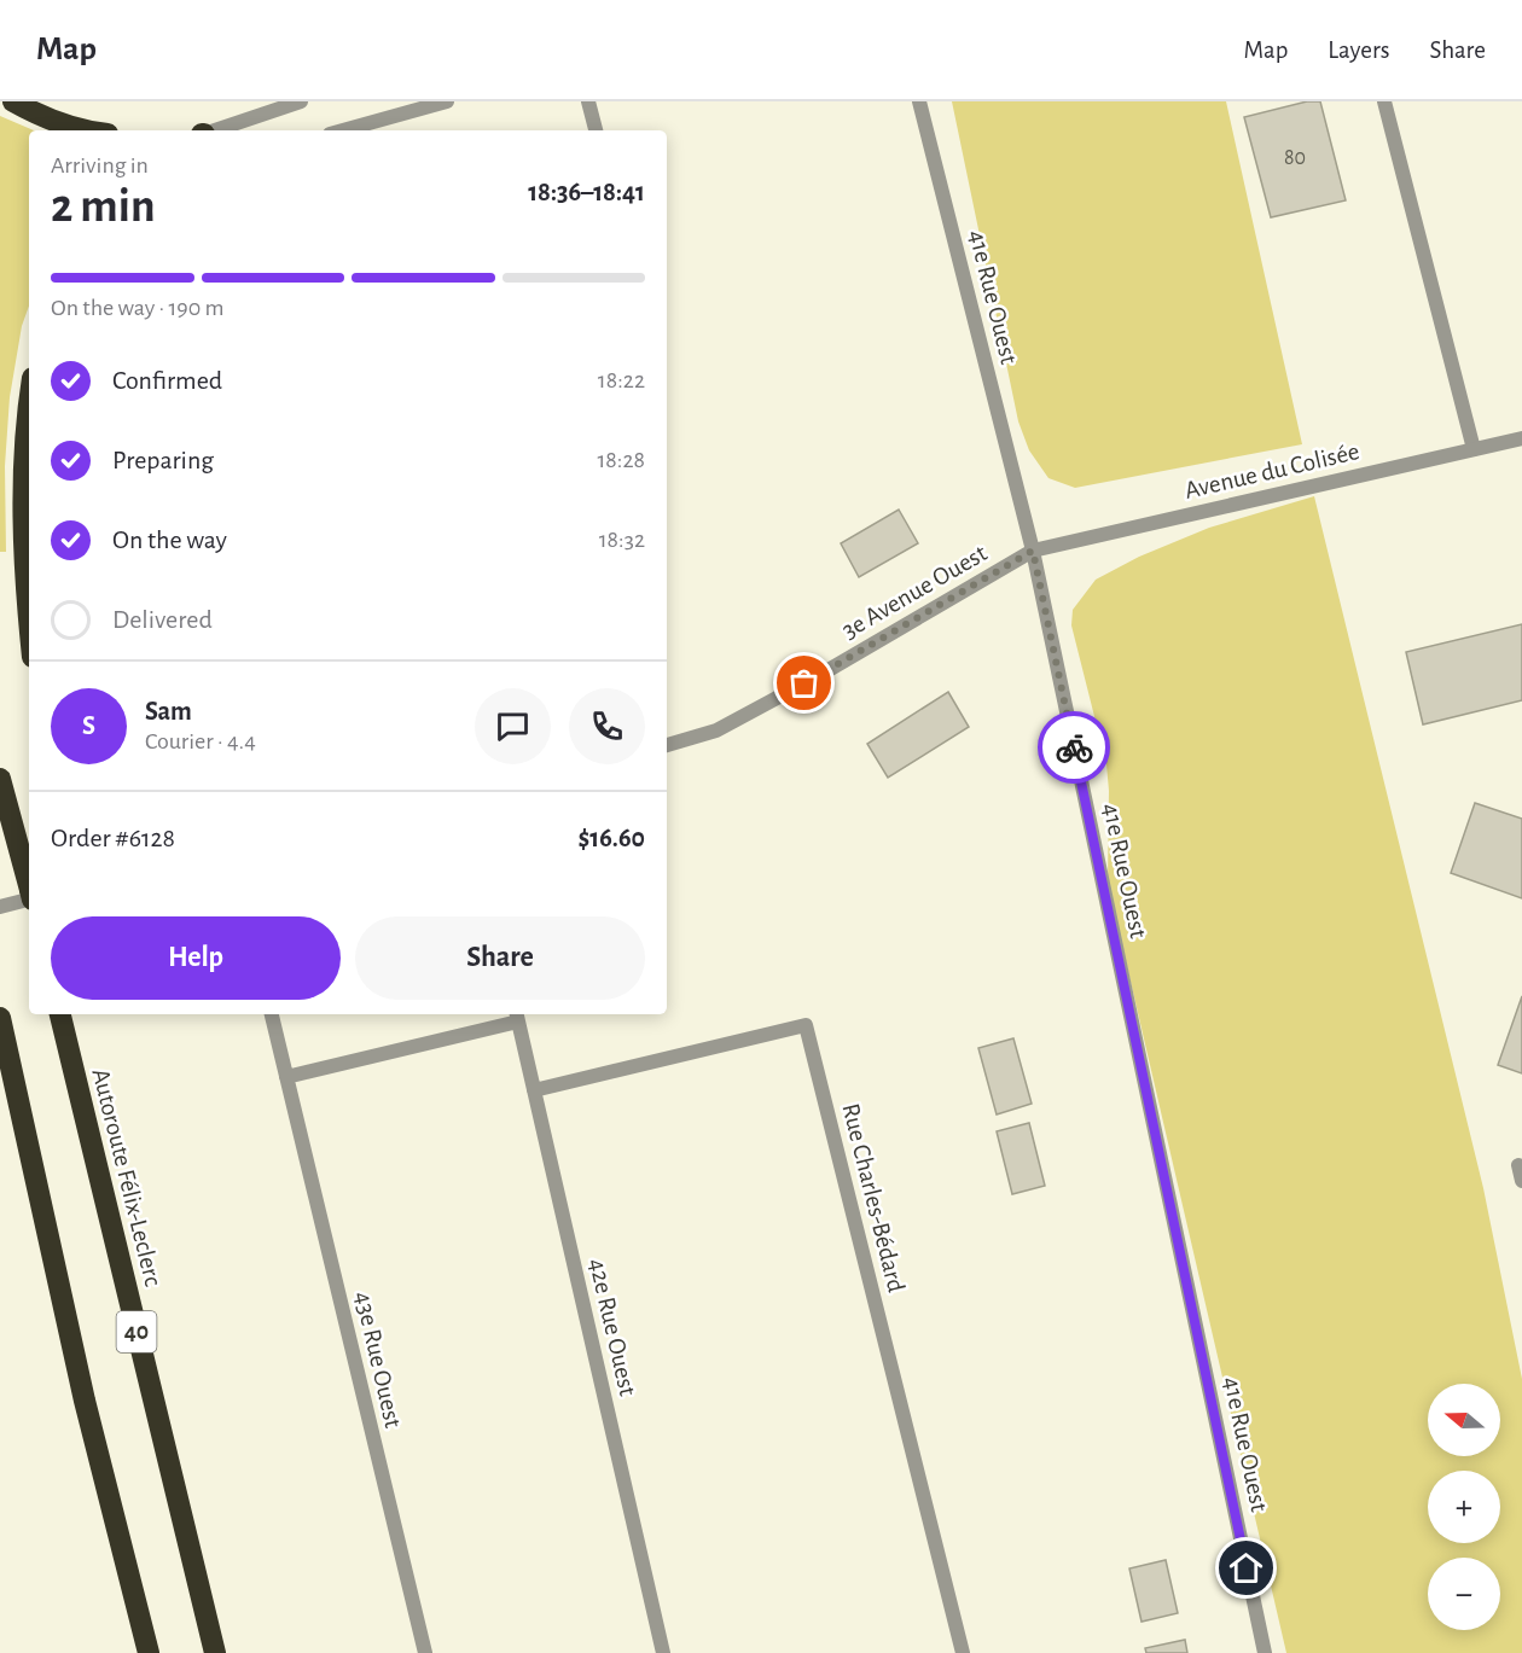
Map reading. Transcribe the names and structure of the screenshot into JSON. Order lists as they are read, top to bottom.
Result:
{
  "streets": {
    "highway": ["Autoroute Félix-Leclerc", "40"],
    "street": [
      "41e Rue Ouest",
      "Avenue du Colisée",
      "3e Avenue Ouest",
      "Rue Charles-Bédard",
      "42e Rue Ouest",
      "43e Rue Ouest"
    ]
  },
  "crossings": [
    ["41e Rue Ouest", "Avenue du Colisée"],
    ["41e Rue Ouest", "3e Avenue Ouest"],
    ["Avenue du Colisée", "3e Avenue Ouest"],
    ["Rue Charles-Bédard", "42e Rue Ouest"]
  ],
  "house_numbers": ["80"],
  "north": "left",
  "page": {
    "header": "Map",
    "nav": ["Map", "Layers", "Share"],
    "heading": ["2 min", "Arriving in", "18:36–18:41"],
    "panel": [
      "Sam",
      "Courier · 4.4",
      "Order #6128",
      "$16.60"
    ],
    "bar": "On the way · 190 m",
    "list": [
      ["Confirmed", "18:22"],
      ["Preparing", "18:28"],
      ["On the way", "18:32"],
      "Delivered"
    ],
    "round": "S",
    "buttons": ["Help", "Share"],
    "map_buttons": ["+", "−"]
  }
}
